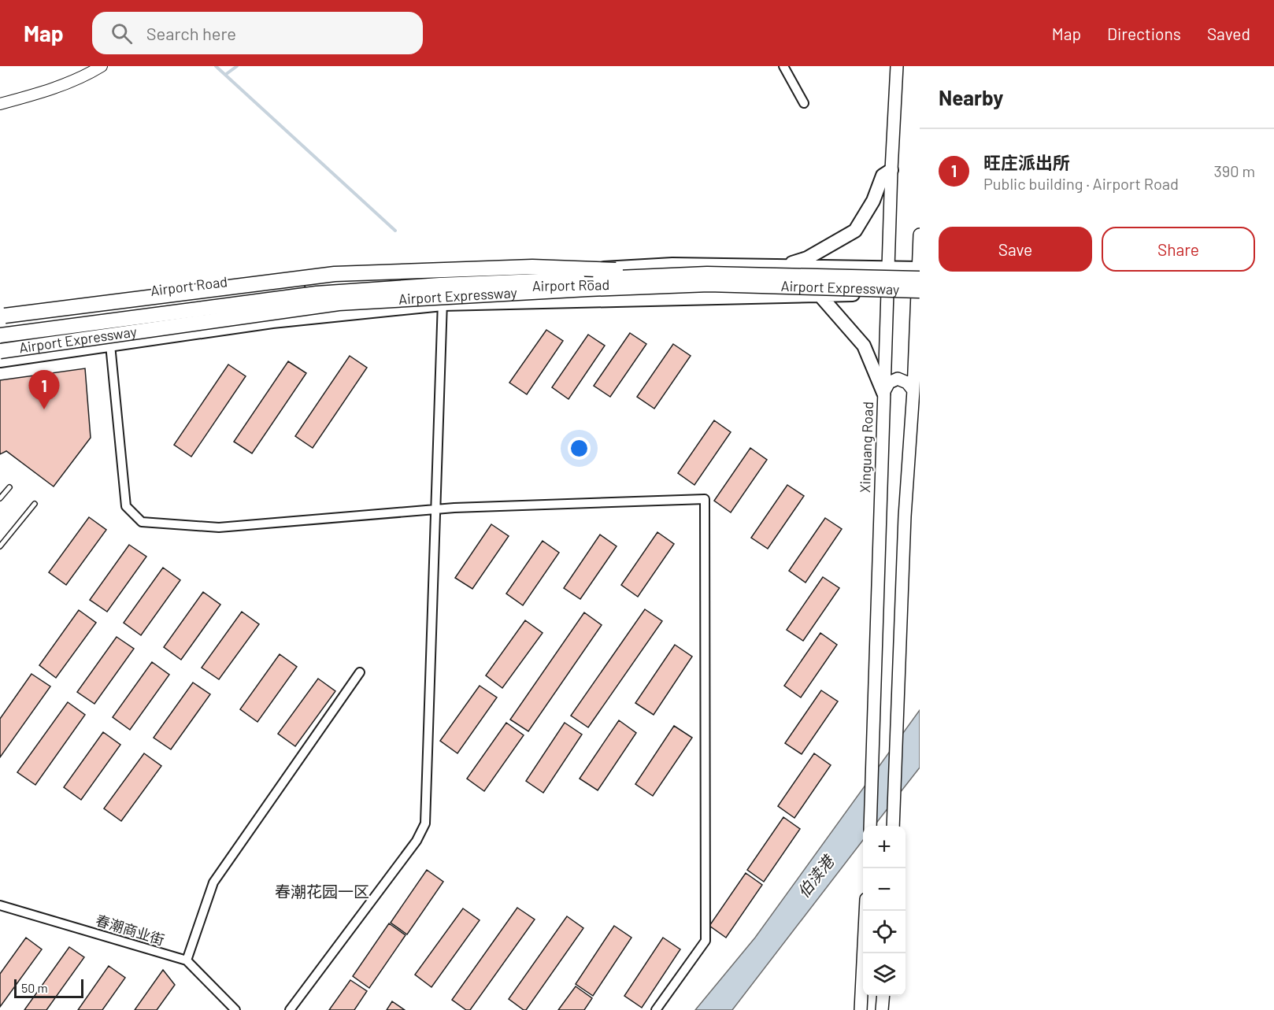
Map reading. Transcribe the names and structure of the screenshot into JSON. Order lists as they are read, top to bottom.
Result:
{
  "streets": {
    "highway": ["Airport Expressway"],
    "main road": ["Airport Road", "Xinguang Road"],
    "street": ["春潮商业街"]
  },
  "crossings": [
    ["Airport Road", "Airport Expressway"],
    ["Airport Road", "Xinguang Road"]
  ],
  "districts": ["春潮花园一区"],
  "water": ["伯渎港"],
  "scale_bar": "50 m",
  "page": {
    "header": "Map",
    "search": "Search here",
    "nav": ["Map", "Directions", "Saved"],
    "heading": "Nearby",
    "list": [
      {
        "mark": "1",
        "name": "旺庄派出所",
        "note": "Public building · Airport Road",
        "value": "390 m"
      }
    ],
    "buttons": ["Save", "Share"],
    "pins": "1",
    "map_buttons": ["+", "−"],
    "scale": "50 m"
  }
}
